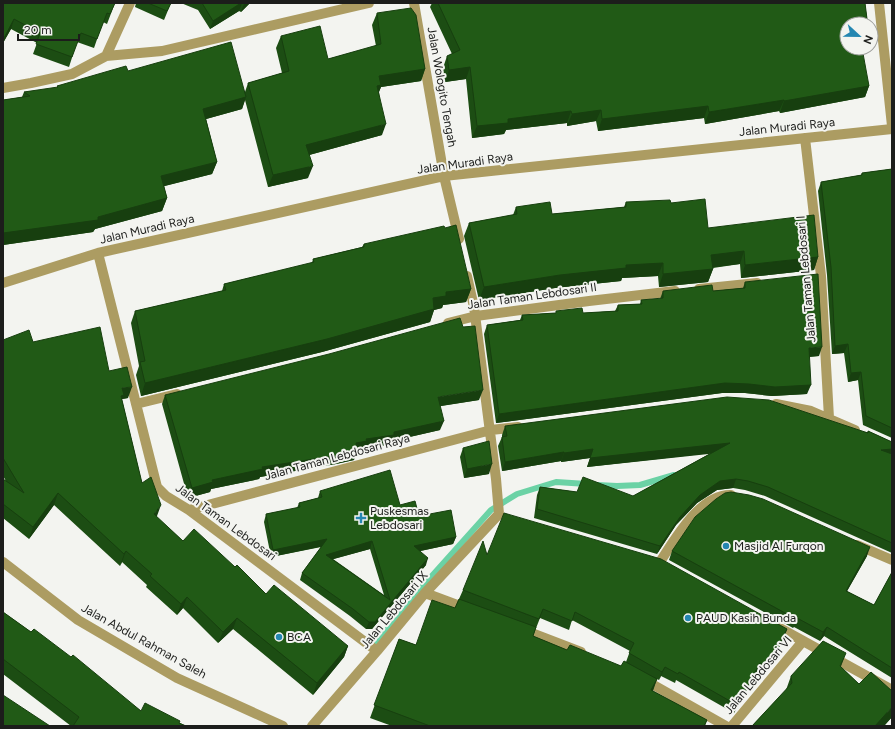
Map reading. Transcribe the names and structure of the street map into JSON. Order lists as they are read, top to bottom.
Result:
{
  "streets": {
    "street": [
      "Jalan Wologito Tengah",
      "Jalan Muradi Raya",
      "Jalan Taman Lebdosari I",
      "Jalan Taman Lebdosari II",
      "Jalan Taman Lebdosari Raya",
      "Jalan Taman Lebdosari",
      "Jalan Lebdosari IX",
      "Jalan Abdul Rahman Saleh",
      "Jalan Lebdosari VI"
    ]
  },
  "crossings": [
    ["Jalan Wologito Tengah", "Jalan Muradi Raya"],
    ["Jalan Muradi Raya", "Jalan Taman Lebdosari I"],
    ["Jalan Muradi Raya", "Jalan Taman Lebdosari"],
    ["Jalan Taman Lebdosari Raya", "Jalan Taman Lebdosari"],
    ["Jalan Taman Lebdosari Raya", "Jalan Lebdosari IX"],
    ["Jalan Taman Lebdosari", "Jalan Lebdosari IX"]
  ],
  "places": {
    "health": ["Puskesmas Lebdosari"],
    "other": ["Masjid Al Furqon", "PAUD Kasih Bunda", "BCA"]
  },
  "scale_bar": "20 m",
  "north": "right"
}
